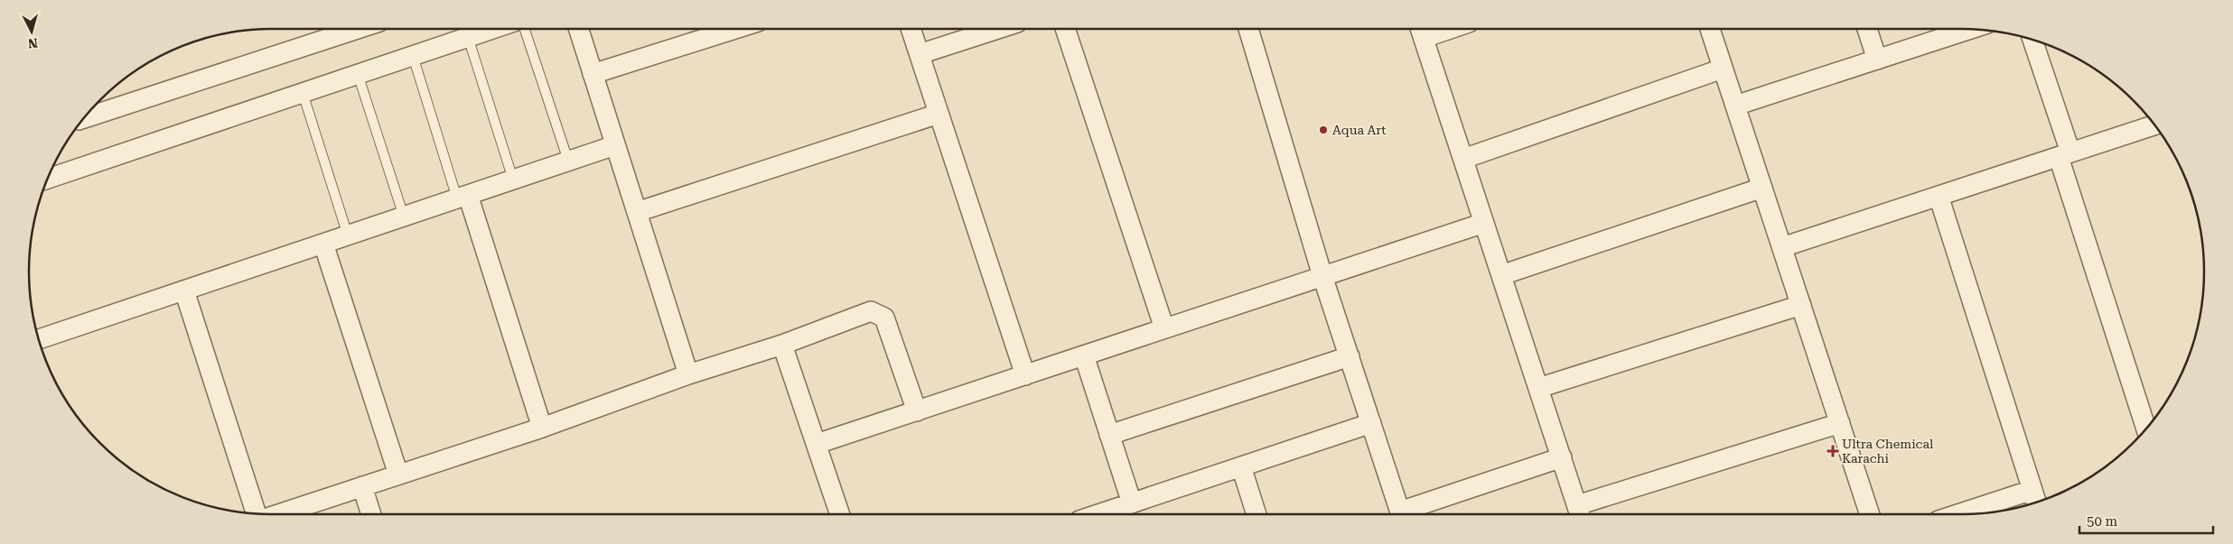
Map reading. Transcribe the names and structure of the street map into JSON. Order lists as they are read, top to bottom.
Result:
{
  "places": {
    "other": ["Aqua Art"],
    "health": ["Ultra Chemical Karachi"]
  },
  "scale_bar": "50 m",
  "north": "bottom"
}
